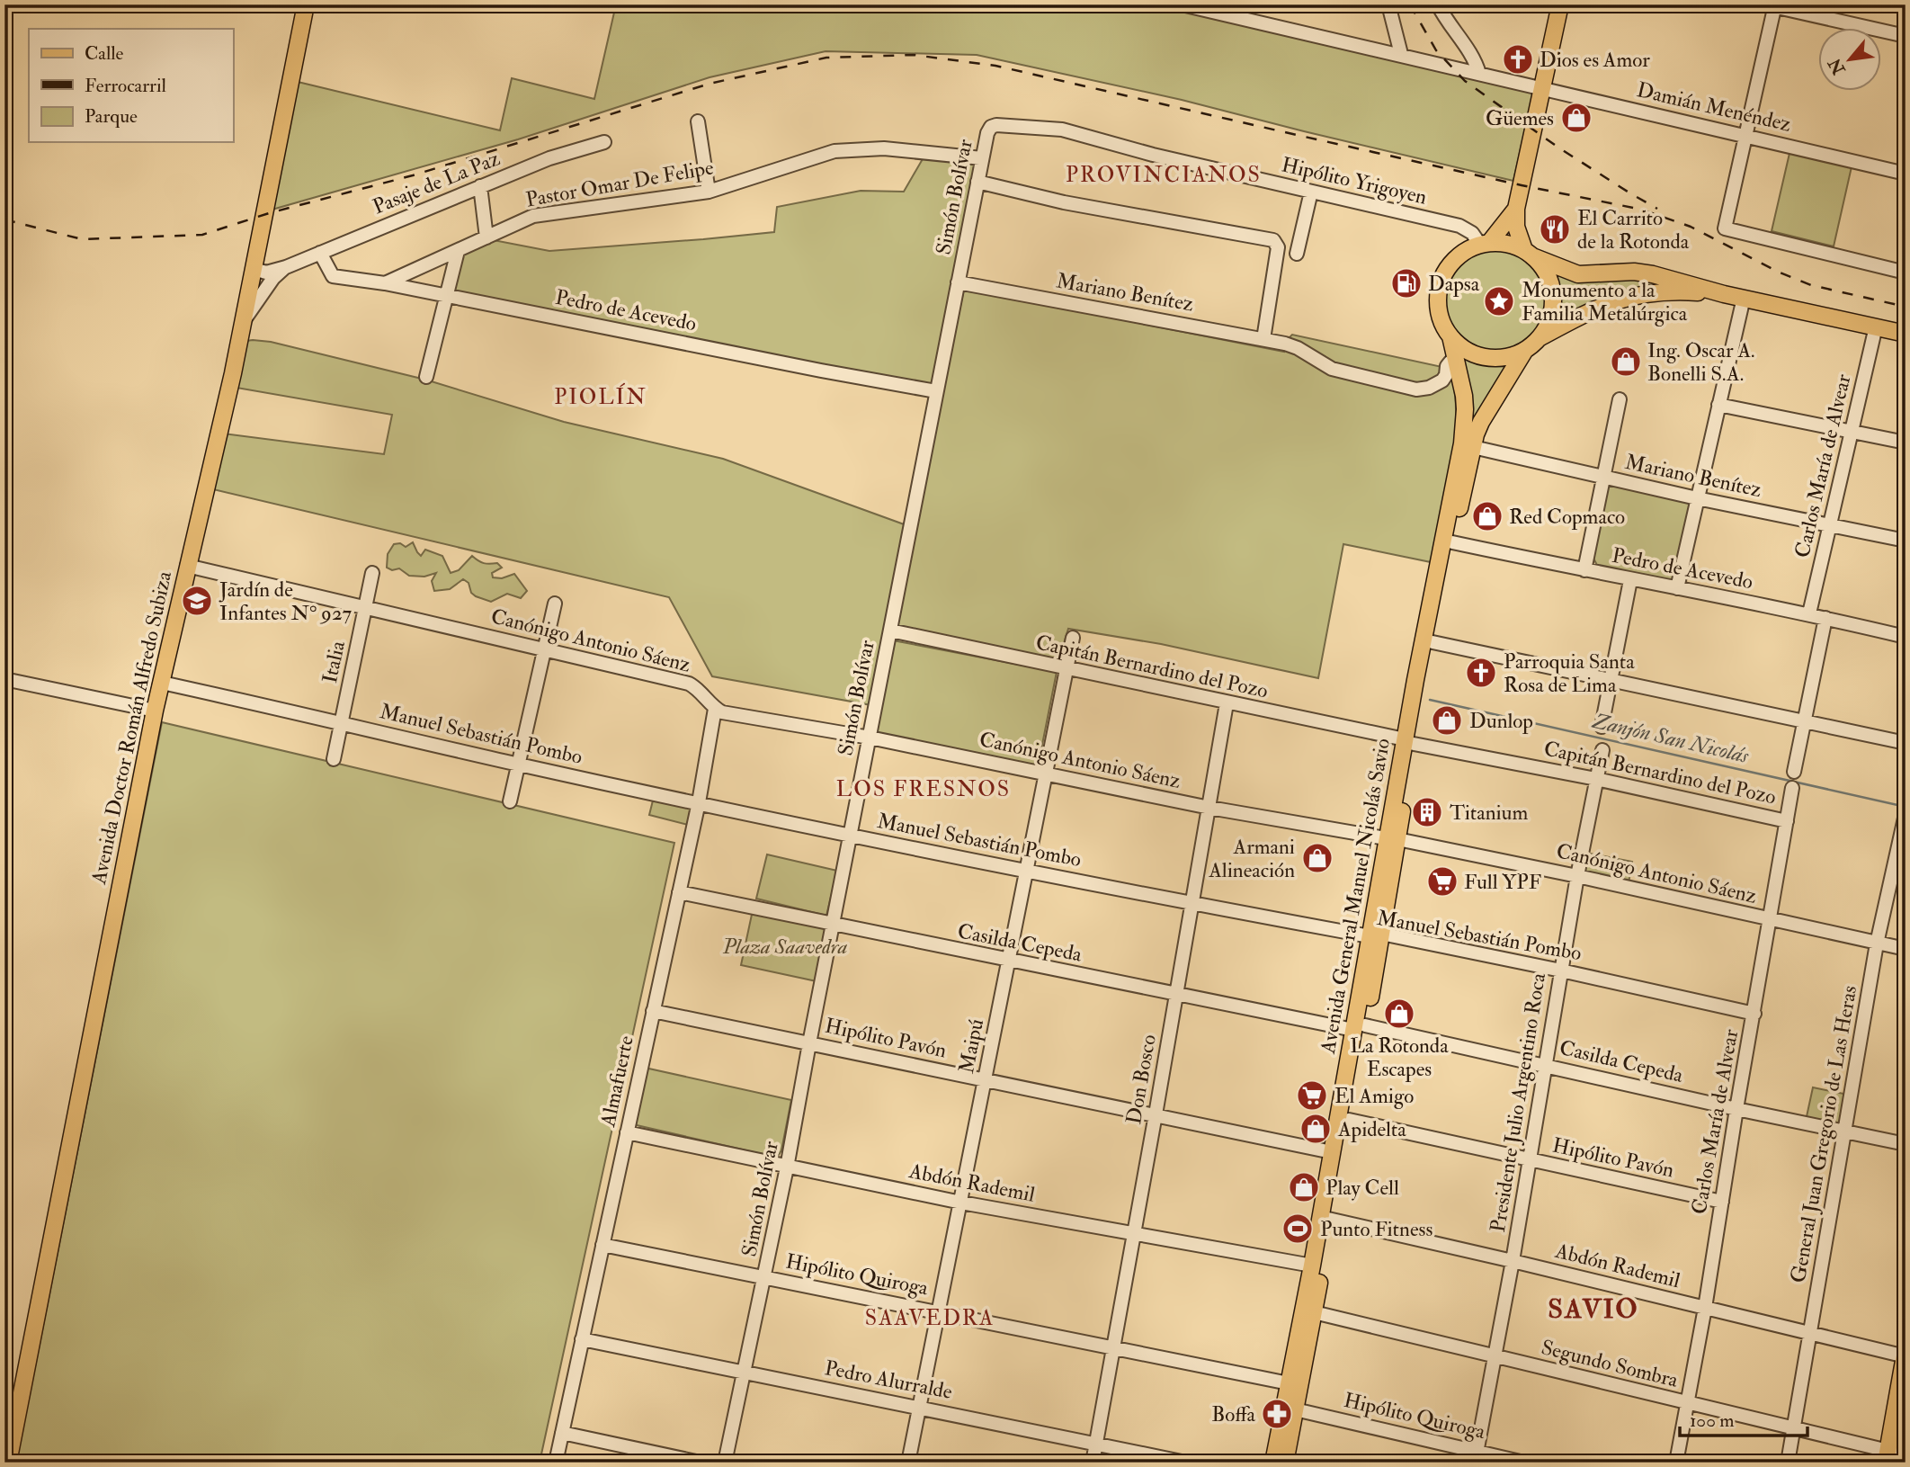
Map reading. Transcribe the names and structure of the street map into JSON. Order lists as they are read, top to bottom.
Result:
{
  "streets": {
    "main road": ["Avenida Doctor Román Alfredo Subiza", "Avenida General Manuel Nicolás Savio"],
    "street": [
      "Damián Menéndez",
      "Hipólito Yrigoyen",
      "Pasaje de La Paz",
      "Pastor Omar De Felipe",
      "Simón Bolívar",
      "Mariano Benítez",
      "Pedro de Acevedo",
      "Carlos María de Alvear",
      "Canónigo Antonio Sáenz",
      "Italia",
      "Capitán Bernardino del Pozo",
      "Manuel Sebastián Pombo",
      "Casilda Cepeda",
      "Hipólito Pavón",
      "Maipú",
      "Don Bosco",
      "Almafuerte",
      "Presidente Julio Argentino Roca",
      "General Juan Gregorio de Las Heras",
      "Abdón Rademil",
      "Hipólito Quiroga",
      "Segundo Sombra",
      "Pedro Alurralde"
    ]
  },
  "crossings": [
    ["Damián Menéndez", "Avenida General Manuel Nicolás Savio"],
    ["Hipólito Yrigoyen", "Simón Bolívar"],
    ["Hipólito Yrigoyen", "Avenida General Manuel Nicolás Savio"],
    ["Pasaje de La Paz", "Pedro de Acevedo"],
    ["Pasaje de La Paz", "Avenida Doctor Román Alfredo Subiza"],
    ["Pastor Omar De Felipe", "Simón Bolívar"],
    ["Pastor Omar De Felipe", "Pedro de Acevedo"],
    ["Simón Bolívar", "Mariano Benítez"],
    ["Simón Bolívar", "Pedro de Acevedo"],
    ["Simón Bolívar", "Canónigo Antonio Sáenz"],
    ["Simón Bolívar", "Capitán Bernardino del Pozo"],
    ["Simón Bolívar", "Manuel Sebastián Pombo"],
    ["Simón Bolívar", "Casilda Cepeda"],
    ["Simón Bolívar", "Hipólito Pavón"],
    ["Simón Bolívar", "Abdón Rademil"],
    ["Simón Bolívar", "Hipólito Quiroga"],
    ["Simón Bolívar", "Pedro Alurralde"],
    ["Mariano Benítez", "Carlos María de Alvear"],
    ["Mariano Benítez", "Avenida General Manuel Nicolás Savio"],
    ["Pedro de Acevedo", "Carlos María de Alvear"],
    ["Pedro de Acevedo", "Avenida General Manuel Nicolás Savio"],
    ["Carlos María de Alvear", "Canónigo Antonio Sáenz"],
    ["Carlos María de Alvear", "Capitán Bernardino del Pozo"],
    ["Carlos María de Alvear", "Manuel Sebastián Pombo"],
    ["Carlos María de Alvear", "Casilda Cepeda"],
    ["Carlos María de Alvear", "Hipólito Pavón"],
    ["Carlos María de Alvear", "Abdón Rademil"],
    ["Carlos María de Alvear", "Segundo Sombra"],
    ["Canónigo Antonio Sáenz", "Italia"],
    ["Canónigo Antonio Sáenz", "Avenida Doctor Román Alfredo Subiza"],
    ["Canónigo Antonio Sáenz", "Avenida General Manuel Nicolás Savio"],
    ["Canónigo Antonio Sáenz", "Maipú"],
    ["Canónigo Antonio Sáenz", "Don Bosco"],
    ["Canónigo Antonio Sáenz", "Almafuerte"],
    ["Canónigo Antonio Sáenz", "Presidente Julio Argentino Roca"],
    ["Canónigo Antonio Sáenz", "General Juan Gregorio de Las Heras"],
    ["Italia", "Manuel Sebastián Pombo"],
    ["Capitán Bernardino del Pozo", "Avenida General Manuel Nicolás Savio"],
    ["Capitán Bernardino del Pozo", "Maipú"],
    ["Capitán Bernardino del Pozo", "Don Bosco"],
    ["Capitán Bernardino del Pozo", "Presidente Julio Argentino Roca"],
    ["Avenida Doctor Román Alfredo Subiza", "Manuel Sebastián Pombo"],
    ["Manuel Sebastián Pombo", "Avenida General Manuel Nicolás Savio"],
    ["Manuel Sebastián Pombo", "Maipú"],
    ["Manuel Sebastián Pombo", "Don Bosco"],
    ["Manuel Sebastián Pombo", "Almafuerte"],
    ["Manuel Sebastián Pombo", "Presidente Julio Argentino Roca"],
    ["Avenida General Manuel Nicolás Savio", "Casilda Cepeda"],
    ["Avenida General Manuel Nicolás Savio", "Hipólito Pavón"],
    ["Avenida General Manuel Nicolás Savio", "Abdón Rademil"],
    ["Avenida General Manuel Nicolás Savio", "Hipólito Quiroga"],
    ["Avenida General Manuel Nicolás Savio", "Segundo Sombra"],
    ["Casilda Cepeda", "Maipú"],
    ["Casilda Cepeda", "Don Bosco"],
    ["Casilda Cepeda", "Almafuerte"],
    ["Casilda Cepeda", "Presidente Julio Argentino Roca"],
    ["Casilda Cepeda", "General Juan Gregorio de Las Heras"],
    ["Hipólito Pavón", "Maipú"],
    ["Hipólito Pavón", "Don Bosco"],
    ["Hipólito Pavón", "Almafuerte"],
    ["Hipólito Pavón", "Presidente Julio Argentino Roca"],
    ["Maipú", "Abdón Rademil"],
    ["Maipú", "Hipólito Quiroga"],
    ["Maipú", "Pedro Alurralde"],
    ["Don Bosco", "Abdón Rademil"],
    ["Don Bosco", "Hipólito Quiroga"],
    ["Don Bosco", "Pedro Alurralde"],
    ["Almafuerte", "Abdón Rademil"],
    ["Almafuerte", "Hipólito Quiroga"],
    ["Almafuerte", "Pedro Alurralde"],
    ["Presidente Julio Argentino Roca", "Abdón Rademil"],
    ["Presidente Julio Argentino Roca", "Hipólito Quiroga"],
    ["Presidente Julio Argentino Roca", "Segundo Sombra"],
    ["General Juan Gregorio de Las Heras", "Abdón Rademil"],
    ["General Juan Gregorio de Las Heras", "Segundo Sombra"]
  ],
  "districts": [
    "PROVINCIANOS",
    "PIOLÍN",
    "LOS FRESNOS",
    "SAVIO",
    "SAAVEDRA"
  ],
  "water": ["Zanjón San Nicolás"],
  "parks": ["Plaza Saavedra"],
  "places": {
    "church": ["Dios es Amor", "Parroquia Santa Rosa de Lima"],
    "shop": [
      "Güemes",
      "Ing. Oscar A. Bonelli S.A.",
      "Red Copmaco",
      "Dunlop",
      "Armani Alineación",
      "La Rotonda Escapes",
      "Apidelta",
      "Play Cell"
    ],
    "restaurant": ["El Carrito de la Rotonda"],
    "fuel station": ["Dapsa"],
    "place": ["Monumento a la Familia Metalúrgica"],
    "school or university": ["Jardín de Infantes N° 927"],
    "building": ["Titanium"],
    "supermarket": ["Full YPF", "El Amigo"],
    "sports": ["Punto Fitness"],
    "pharmacy": ["Boffa"]
  },
  "legend": ["Calle", "Ferrocarril", "Parque"],
  "scale_bar": "100 m",
  "north": "bottom left"
}
